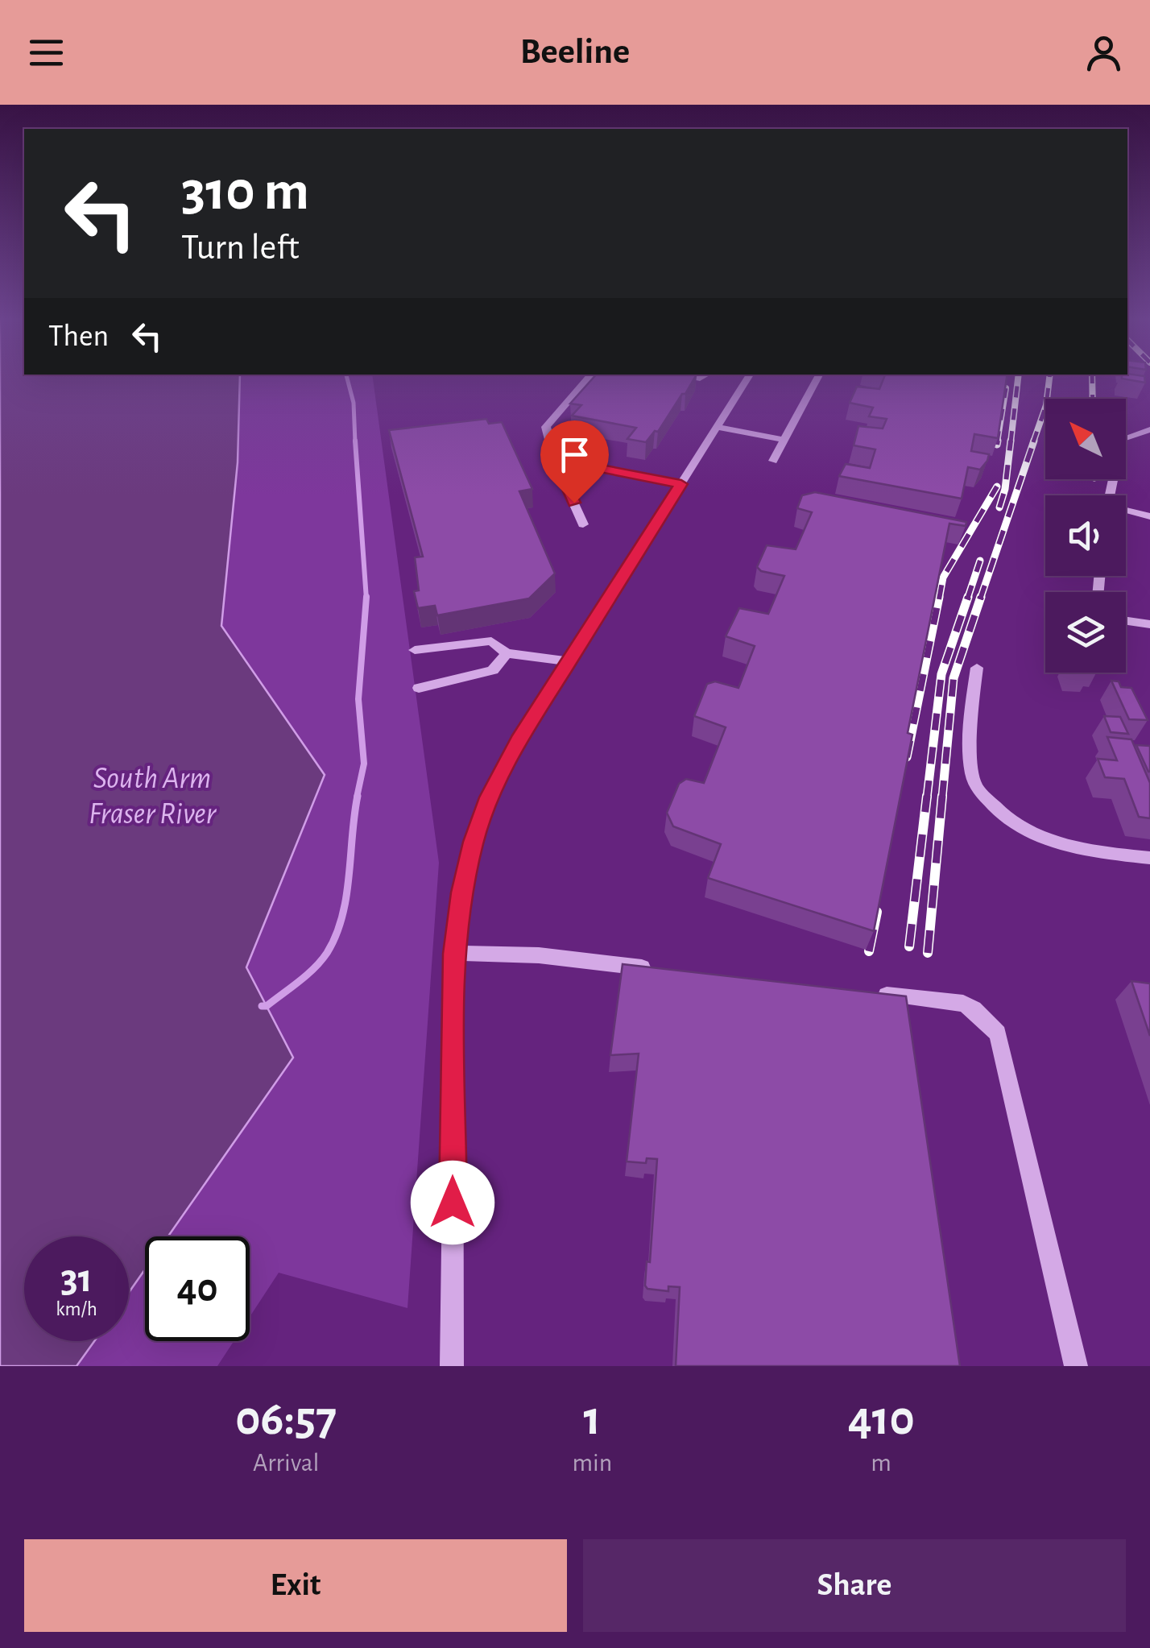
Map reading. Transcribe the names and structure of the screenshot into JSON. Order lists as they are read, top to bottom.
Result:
{
  "water": ["South Arm Fraser River"],
  "north": "top left",
  "page": {
    "header": "Beeline",
    "turn": ["310 m", "Turn left"],
    "then": "Then",
    "speed": "31 km/h",
    "limit": "40",
    "eta": [
      "06:57",
      "Arrival",
      "1",
      "min",
      "410",
      "m"
    ],
    "buttons": ["Exit", "Share"]
  }
}
